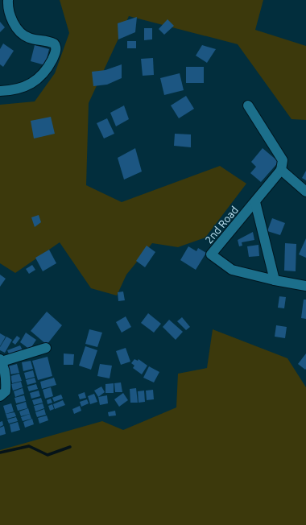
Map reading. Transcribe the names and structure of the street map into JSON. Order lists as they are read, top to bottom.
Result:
{
  "streets": {
    "street": ["2nd Road"]
  }
}
